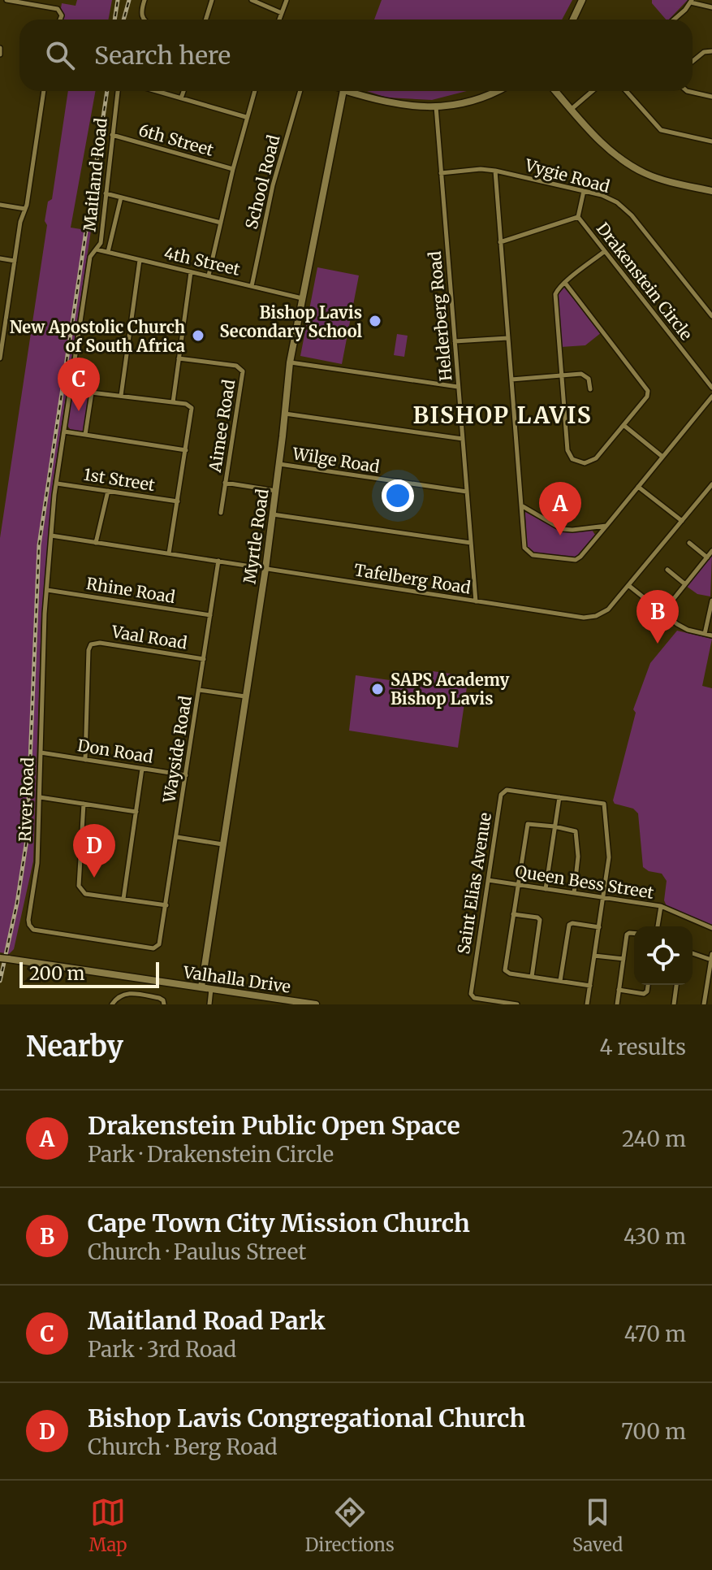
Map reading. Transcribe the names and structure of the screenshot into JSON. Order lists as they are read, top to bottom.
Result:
{
  "streets": {
    "street": [
      "6th Street",
      "Maitland Road",
      "Vygie Road",
      "School Road",
      "4th Street",
      "Drakenstein Circle",
      "Helderberg Road",
      "Aimee Road",
      "Wilge Road",
      "1st Street",
      "Myrtle Road",
      "Tafelberg Road",
      "Rhine Road",
      "Vaal Road",
      "Wayside Road",
      "Don Road",
      "River Road",
      "Queen Bess Street",
      "Saint Elias Avenue",
      "Valhalla Drive"
    ]
  },
  "crossings": [
    ["6th Street", "Maitland Road"],
    ["Maitland Road", "4th Street"],
    ["Maitland Road", "1st Street"],
    ["Maitland Road", "Tafelberg Road"],
    ["Maitland Road", "River Road"],
    ["Vygie Road", "Helderberg Road"],
    ["School Road", "4th Street"],
    ["4th Street", "Myrtle Road"],
    ["Helderberg Road", "Wilge Road"],
    ["Helderberg Road", "Tafelberg Road"],
    ["Wilge Road", "Myrtle Road"],
    ["Myrtle Road", "Tafelberg Road"],
    ["Myrtle Road", "Valhalla Drive"],
    ["Tafelberg Road", "Wayside Road"],
    ["Tafelberg Road", "River Road"],
    ["Rhine Road", "Wayside Road"],
    ["Rhine Road", "River Road"],
    ["Vaal Road", "Wayside Road"],
    ["Vaal Road", "Don Road"],
    ["Wayside Road", "Don Road"],
    ["Wayside Road", "River Road"],
    ["Don Road", "River Road"],
    ["Queen Bess Street", "Saint Elias Avenue"]
  ],
  "districts": ["BISHOP LAVIS"],
  "places": ["Bishop Lavis Secondary School", "New Apostolic Church of South Africa", "SAPS Academy Bishop Lavis"],
  "scale_bar": "200 m",
  "page": {
    "search": "Search here",
    "pins": [
      "C",
      "A",
      "B",
      "D"
    ],
    "scale": "200 m",
    "heading": ["Nearby", "4 results"],
    "list": [
      {
        "mark": "A",
        "name": "Drakenstein Public Open Space",
        "note": "Park · Drakenstein Circle",
        "value": "240 m"
      },
      {
        "mark": "B",
        "name": "Cape Town City Mission Church",
        "note": "Church · Paulus Street",
        "value": "430 m"
      },
      {
        "mark": "C",
        "name": "Maitland Road Park",
        "note": "Park · 3rd Road",
        "value": "470 m"
      },
      {
        "mark": "D",
        "name": "Bishop Lavis Congregational Church",
        "note": "Church · Berg Road",
        "value": "700 m"
      }
    ],
    "nav": ["Map", "Directions", "Saved"]
  }
}
